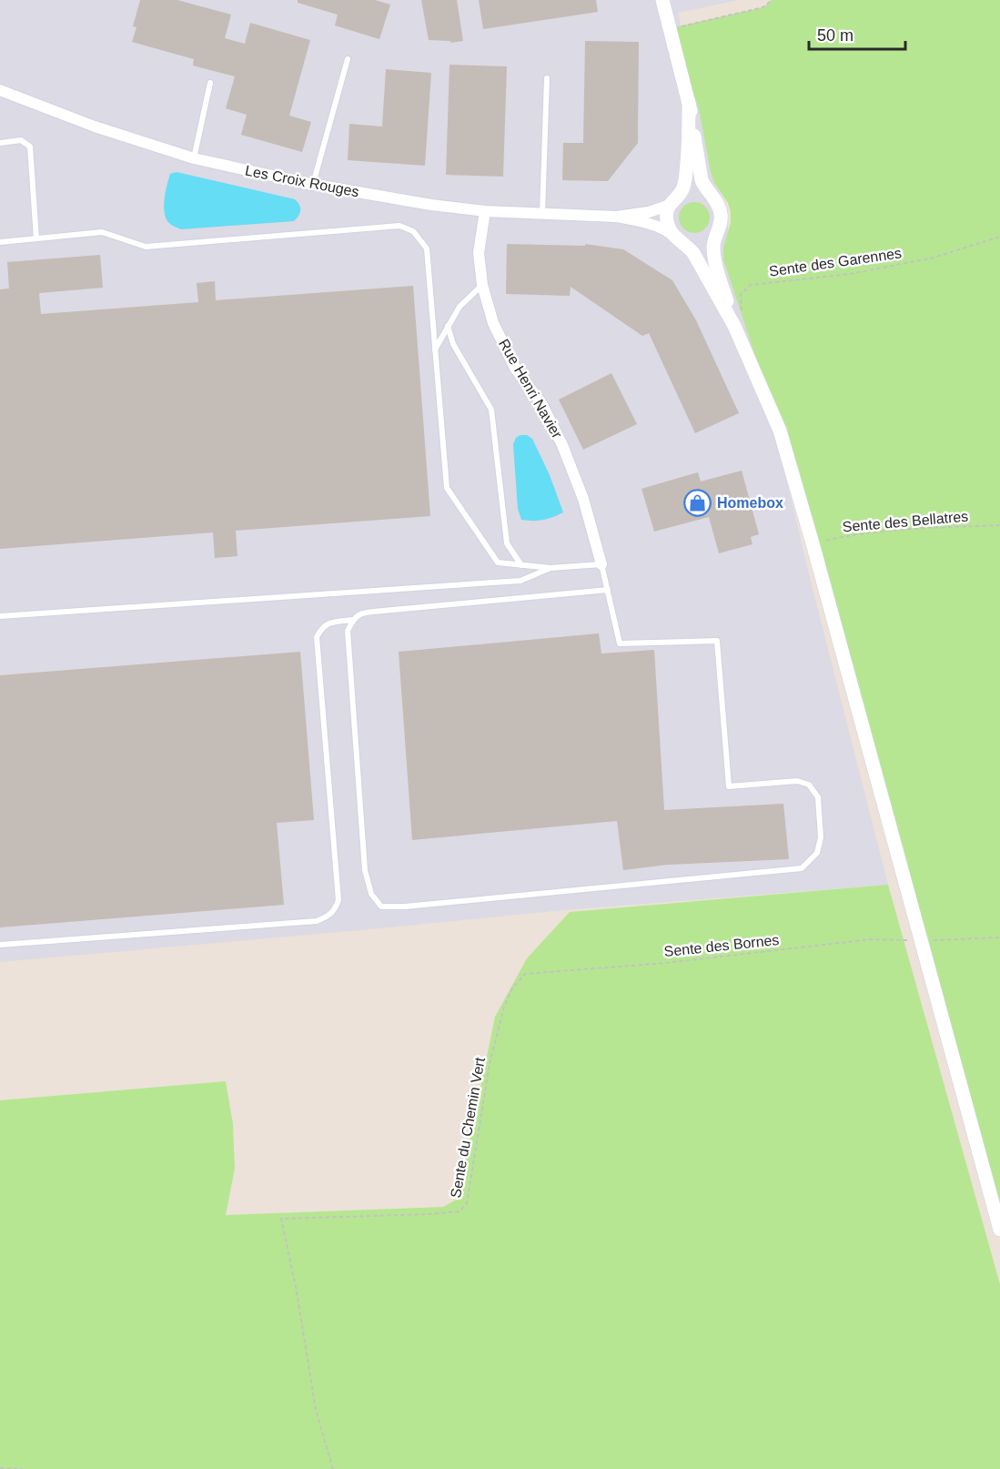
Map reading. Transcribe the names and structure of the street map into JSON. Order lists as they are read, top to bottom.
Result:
{
  "streets": {
    "street": ["Les Croix Rouges", "Rue Henri Navier"],
    "path": [
      "Sente des Garennes",
      "Sente des Bellatres",
      "Sente des Bornes",
      "Sente du Chemin Vert"
    ]
  },
  "crossings": [
    ["Les Croix Rouges", "Rue Henri Navier"],
    ["Sente des Bornes", "Sente du Chemin Vert"]
  ],
  "places": {
    "shop": ["Homebox"]
  },
  "scale_bar": "50 m"
}
